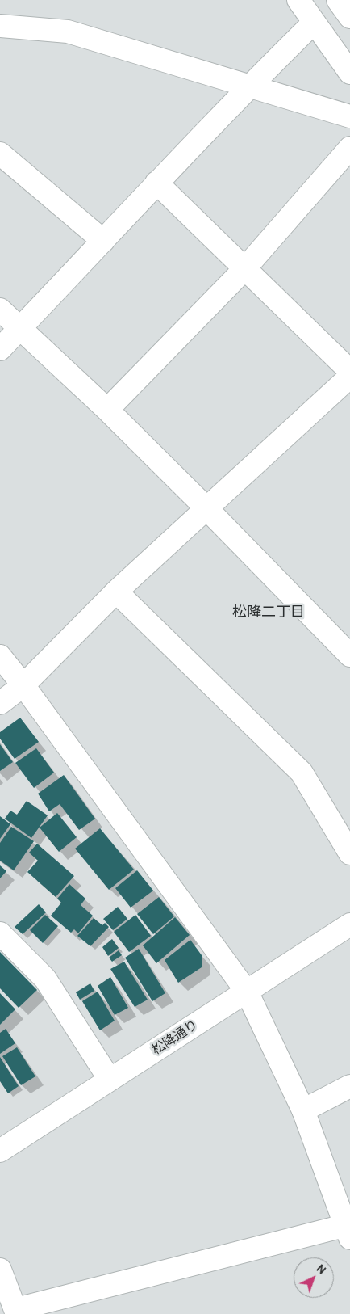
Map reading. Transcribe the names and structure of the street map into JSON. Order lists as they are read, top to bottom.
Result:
{
  "streets": {
    "street": ["松降通り"]
  },
  "districts": ["松降二丁目"],
  "north": "top right"
}
